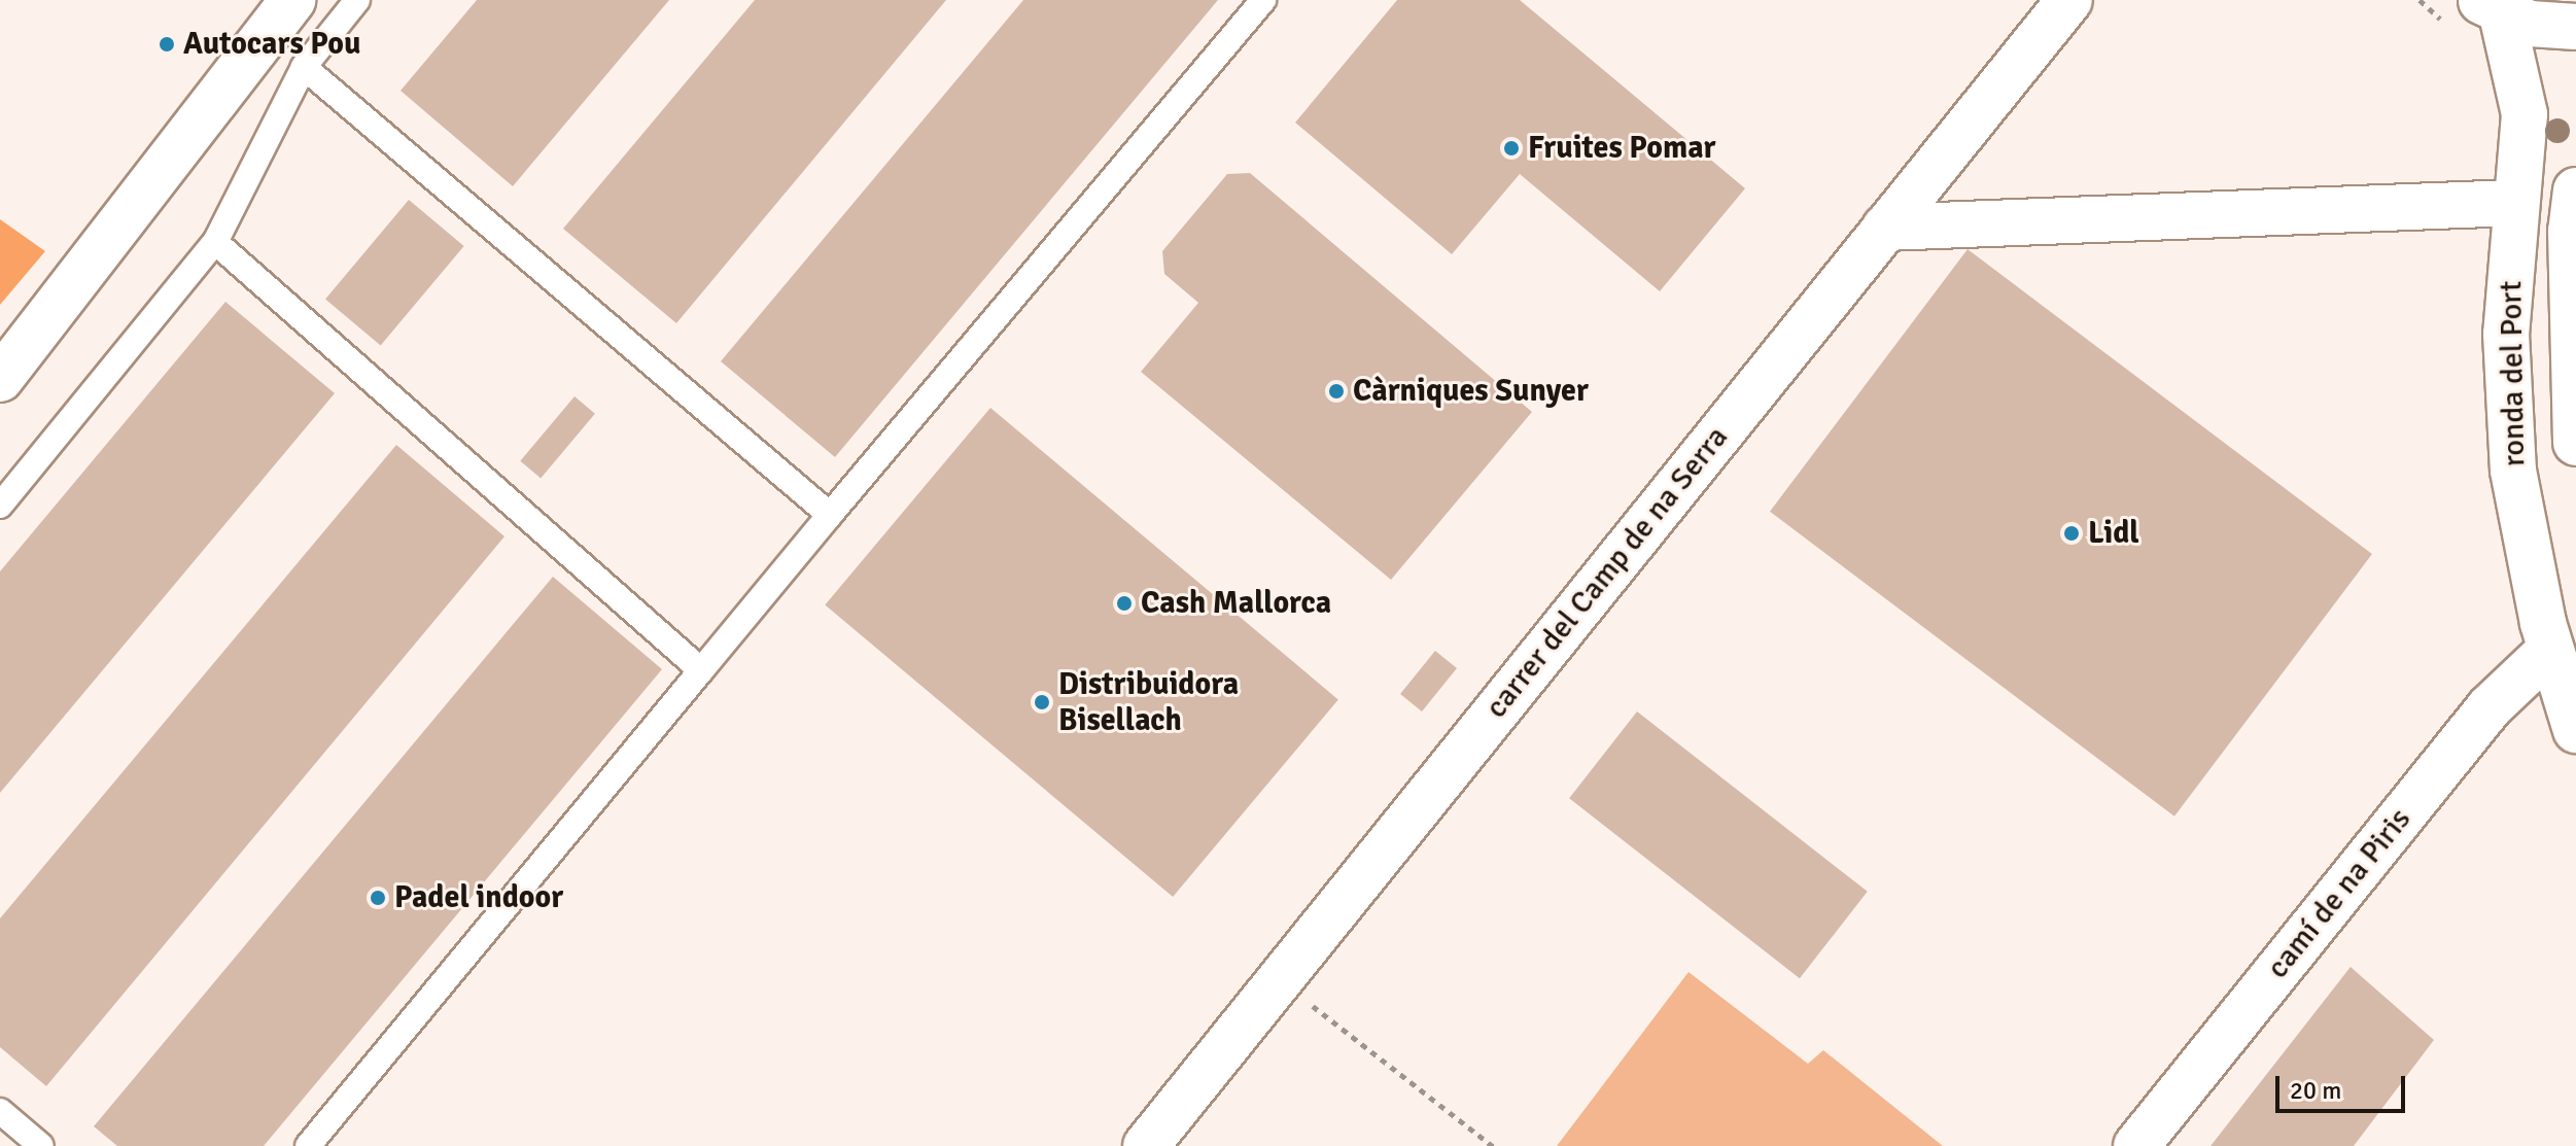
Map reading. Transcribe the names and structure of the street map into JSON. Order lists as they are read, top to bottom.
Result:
{
  "streets": {
    "street": ["ronda del Port", "carrer del Camp de na Serra", "camí de na Piris"]
  },
  "crossings": [
    ["ronda del Port", "camí de na Piris"]
  ],
  "places": [
    "Autocars Pou",
    "Fruites Pomar",
    "Càrniques Sunyer",
    "Lidl",
    "Cash Mallorca",
    "Distribuidora Bisellach",
    "Padel indoor"
  ],
  "scale_bar": "20 m"
}
